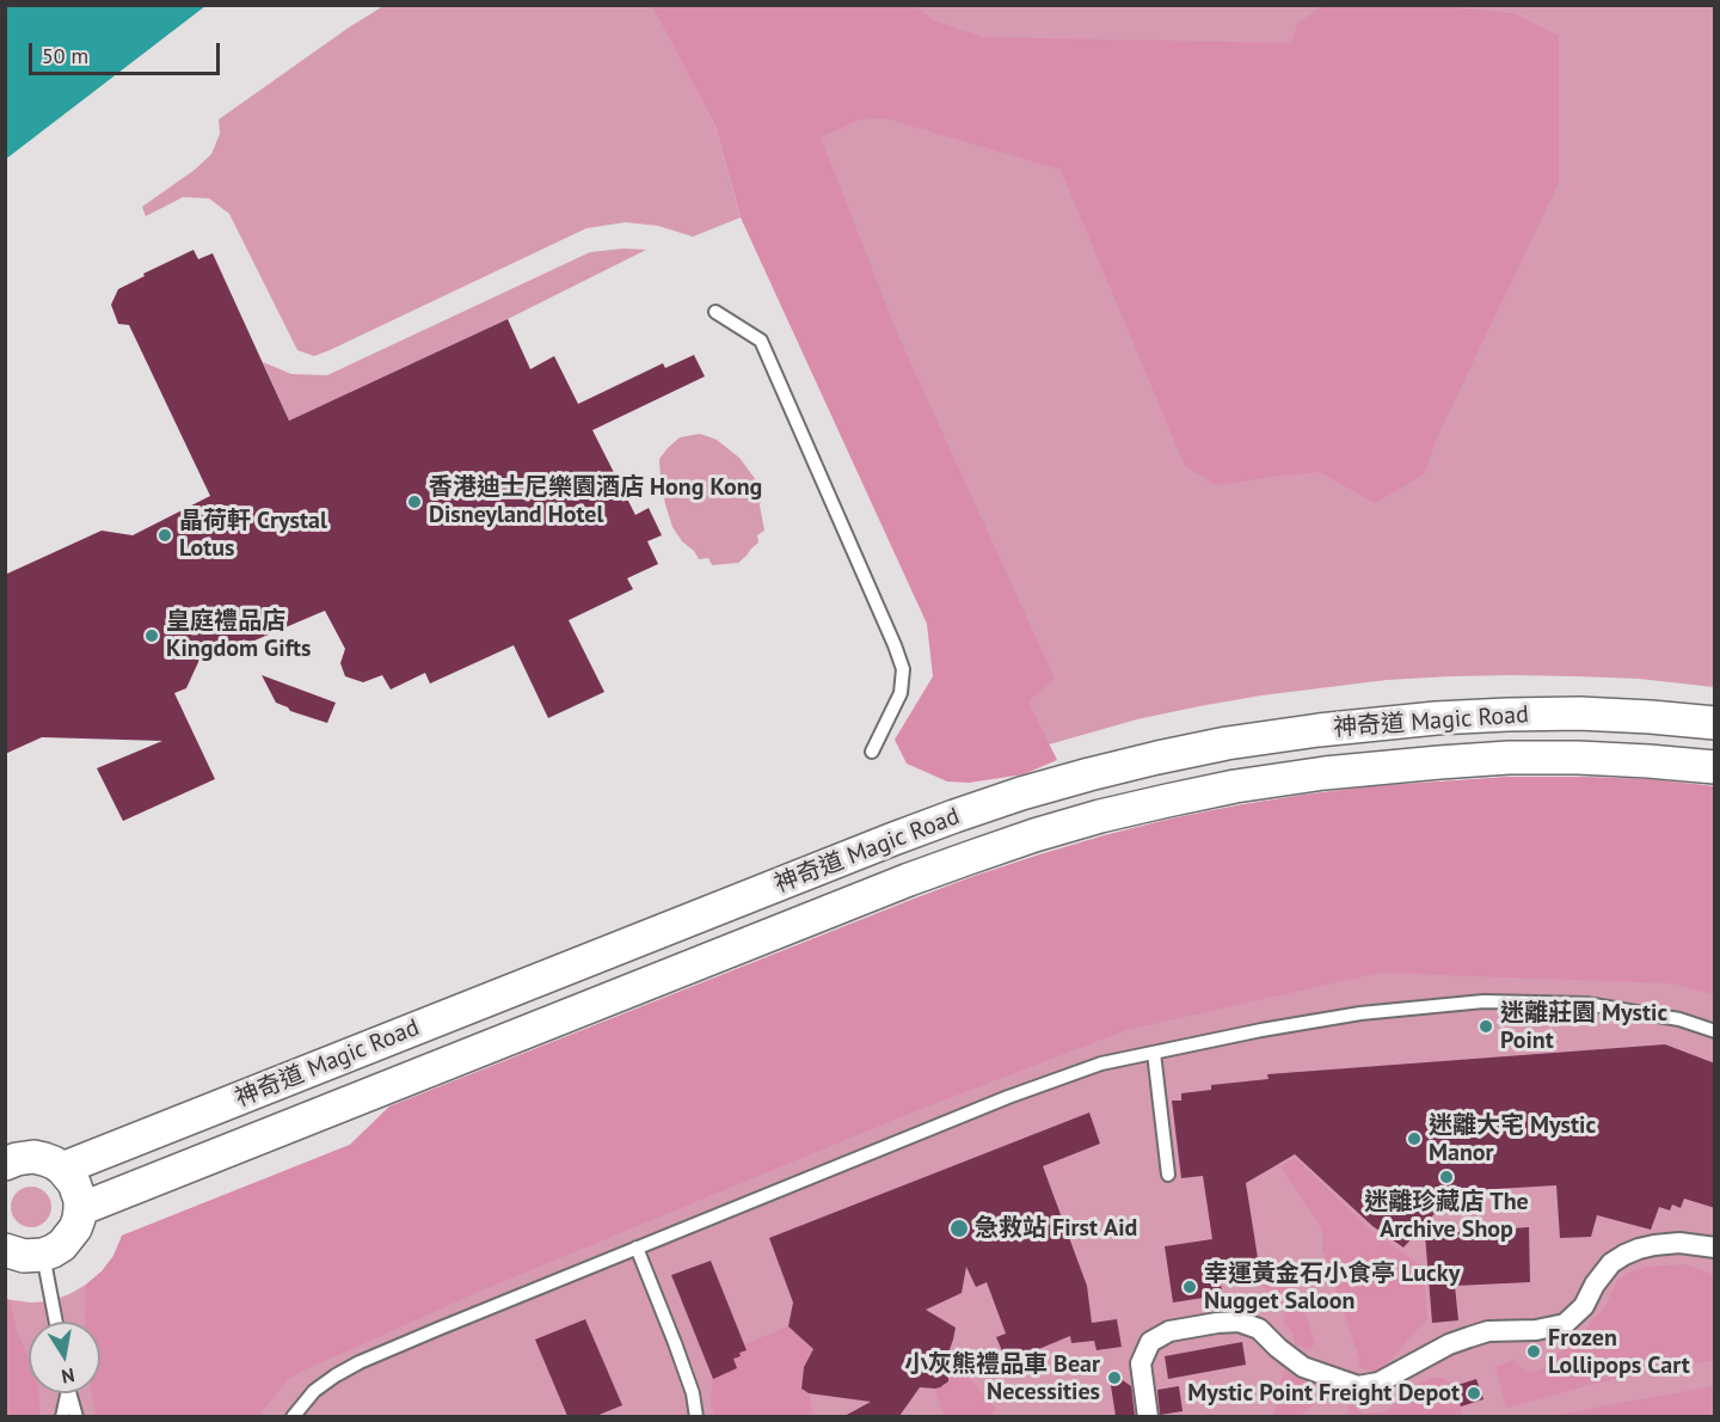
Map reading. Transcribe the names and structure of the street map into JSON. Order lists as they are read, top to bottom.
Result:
{
  "streets": {
    "street": ["神奇道 Magic Road"]
  },
  "places": [
    "香港迪士尼樂園酒店 Hong Kong Disneyland Hotel",
    "晶荷軒 Crystal Lotus",
    "皇庭禮品店 Kingdom Gifts",
    "迷離莊園 Mystic Point",
    "迷離大宅 Mystic Manor",
    "迷離珍藏店 The Archive Shop",
    "急救站 First Aid",
    "幸運黃金石小食亭 Lucky Nugget Saloon",
    "Frozen Lollipops Cart",
    "小灰熊禮品車 Bear Necessities",
    "Mystic Point Freight Depot"
  ],
  "scale_bar": "50 m",
  "north": "bottom"
}
